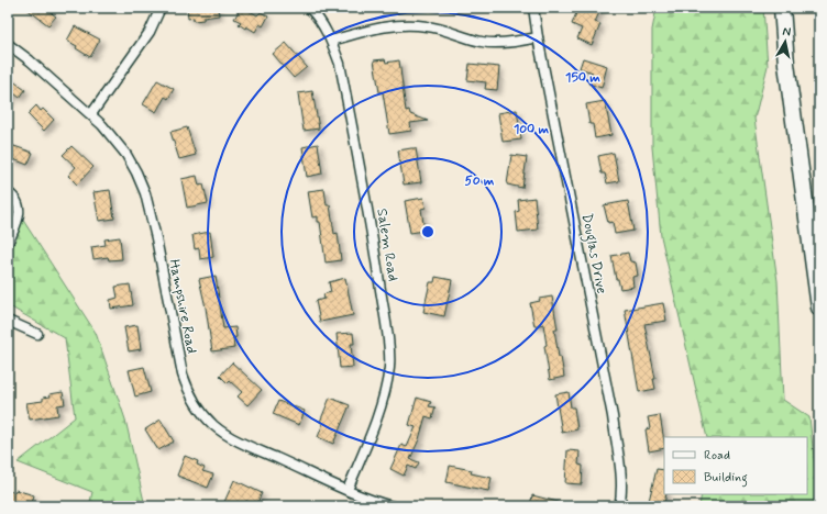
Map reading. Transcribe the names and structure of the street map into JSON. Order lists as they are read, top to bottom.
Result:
{
  "streets": {
    "street": ["Salem Road", "Douglas Drive", "Hampshire Road"]
  },
  "crossings": [
    ["Salem Road", "Hampshire Road"]
  ],
  "legend": ["Road", "Building"],
  "north": "top",
  "rings": ["150 m", "100 m", "50 m"]
}
